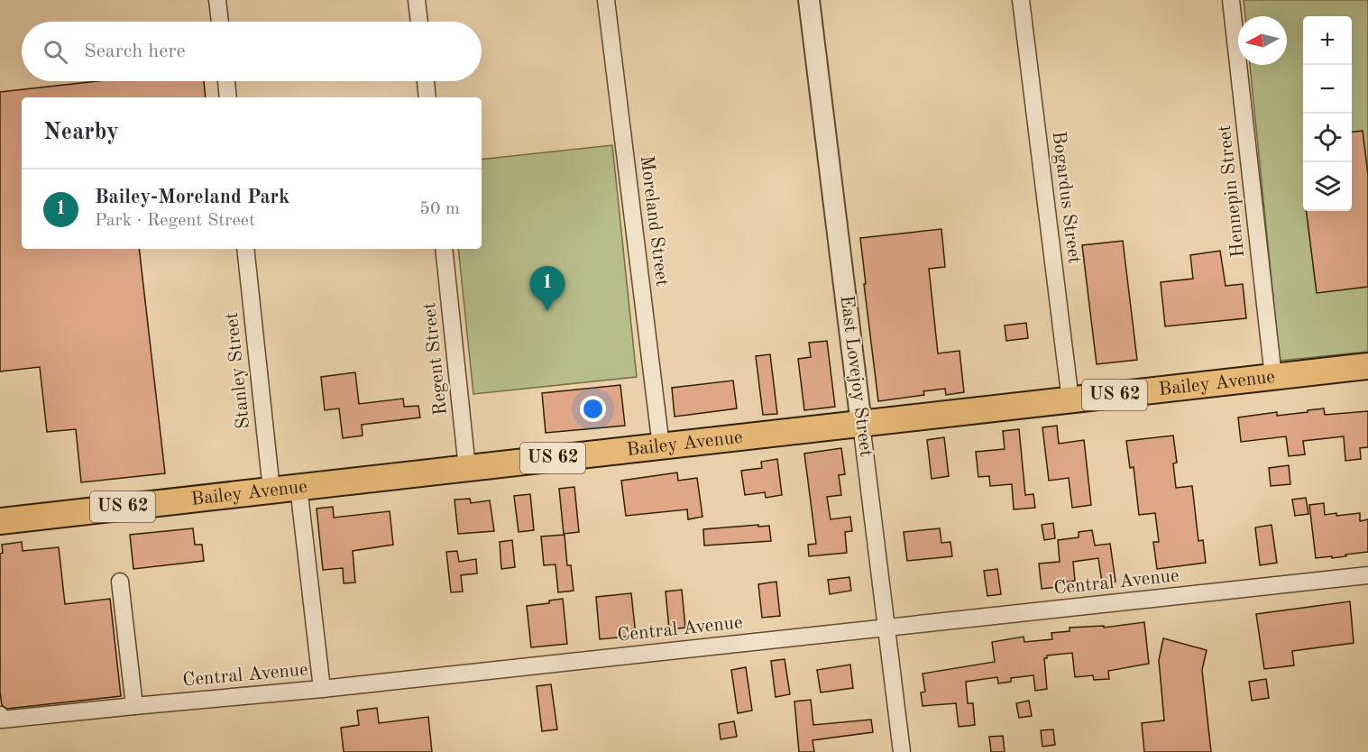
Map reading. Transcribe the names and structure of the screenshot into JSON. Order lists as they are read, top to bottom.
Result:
{
  "streets": {
    "main road": ["Bailey Avenue", "US 62"],
    "street": [
      "Hennepin Street",
      "Bogardus Street",
      "Moreland Street",
      "Regent Street",
      "Stanley Street",
      "East Lovejoy Street",
      "Central Avenue"
    ]
  },
  "crossings": [
    ["Hennepin Street", "Bailey Avenue"],
    ["Bogardus Street", "Bailey Avenue"],
    ["Moreland Street", "Bailey Avenue"],
    ["Regent Street", "Bailey Avenue"],
    ["Stanley Street", "Bailey Avenue"],
    ["East Lovejoy Street", "Bailey Avenue"],
    ["East Lovejoy Street", "Central Avenue"]
  ],
  "north": "left",
  "page": {
    "map_buttons": ["+", "−"],
    "search": "Search here",
    "heading": "Nearby",
    "list": [
      {
        "mark": "1",
        "name": "Bailey-Moreland Park",
        "note": "Park · Regent Street",
        "value": "50 m"
      }
    ],
    "pins": "1"
  }
}
